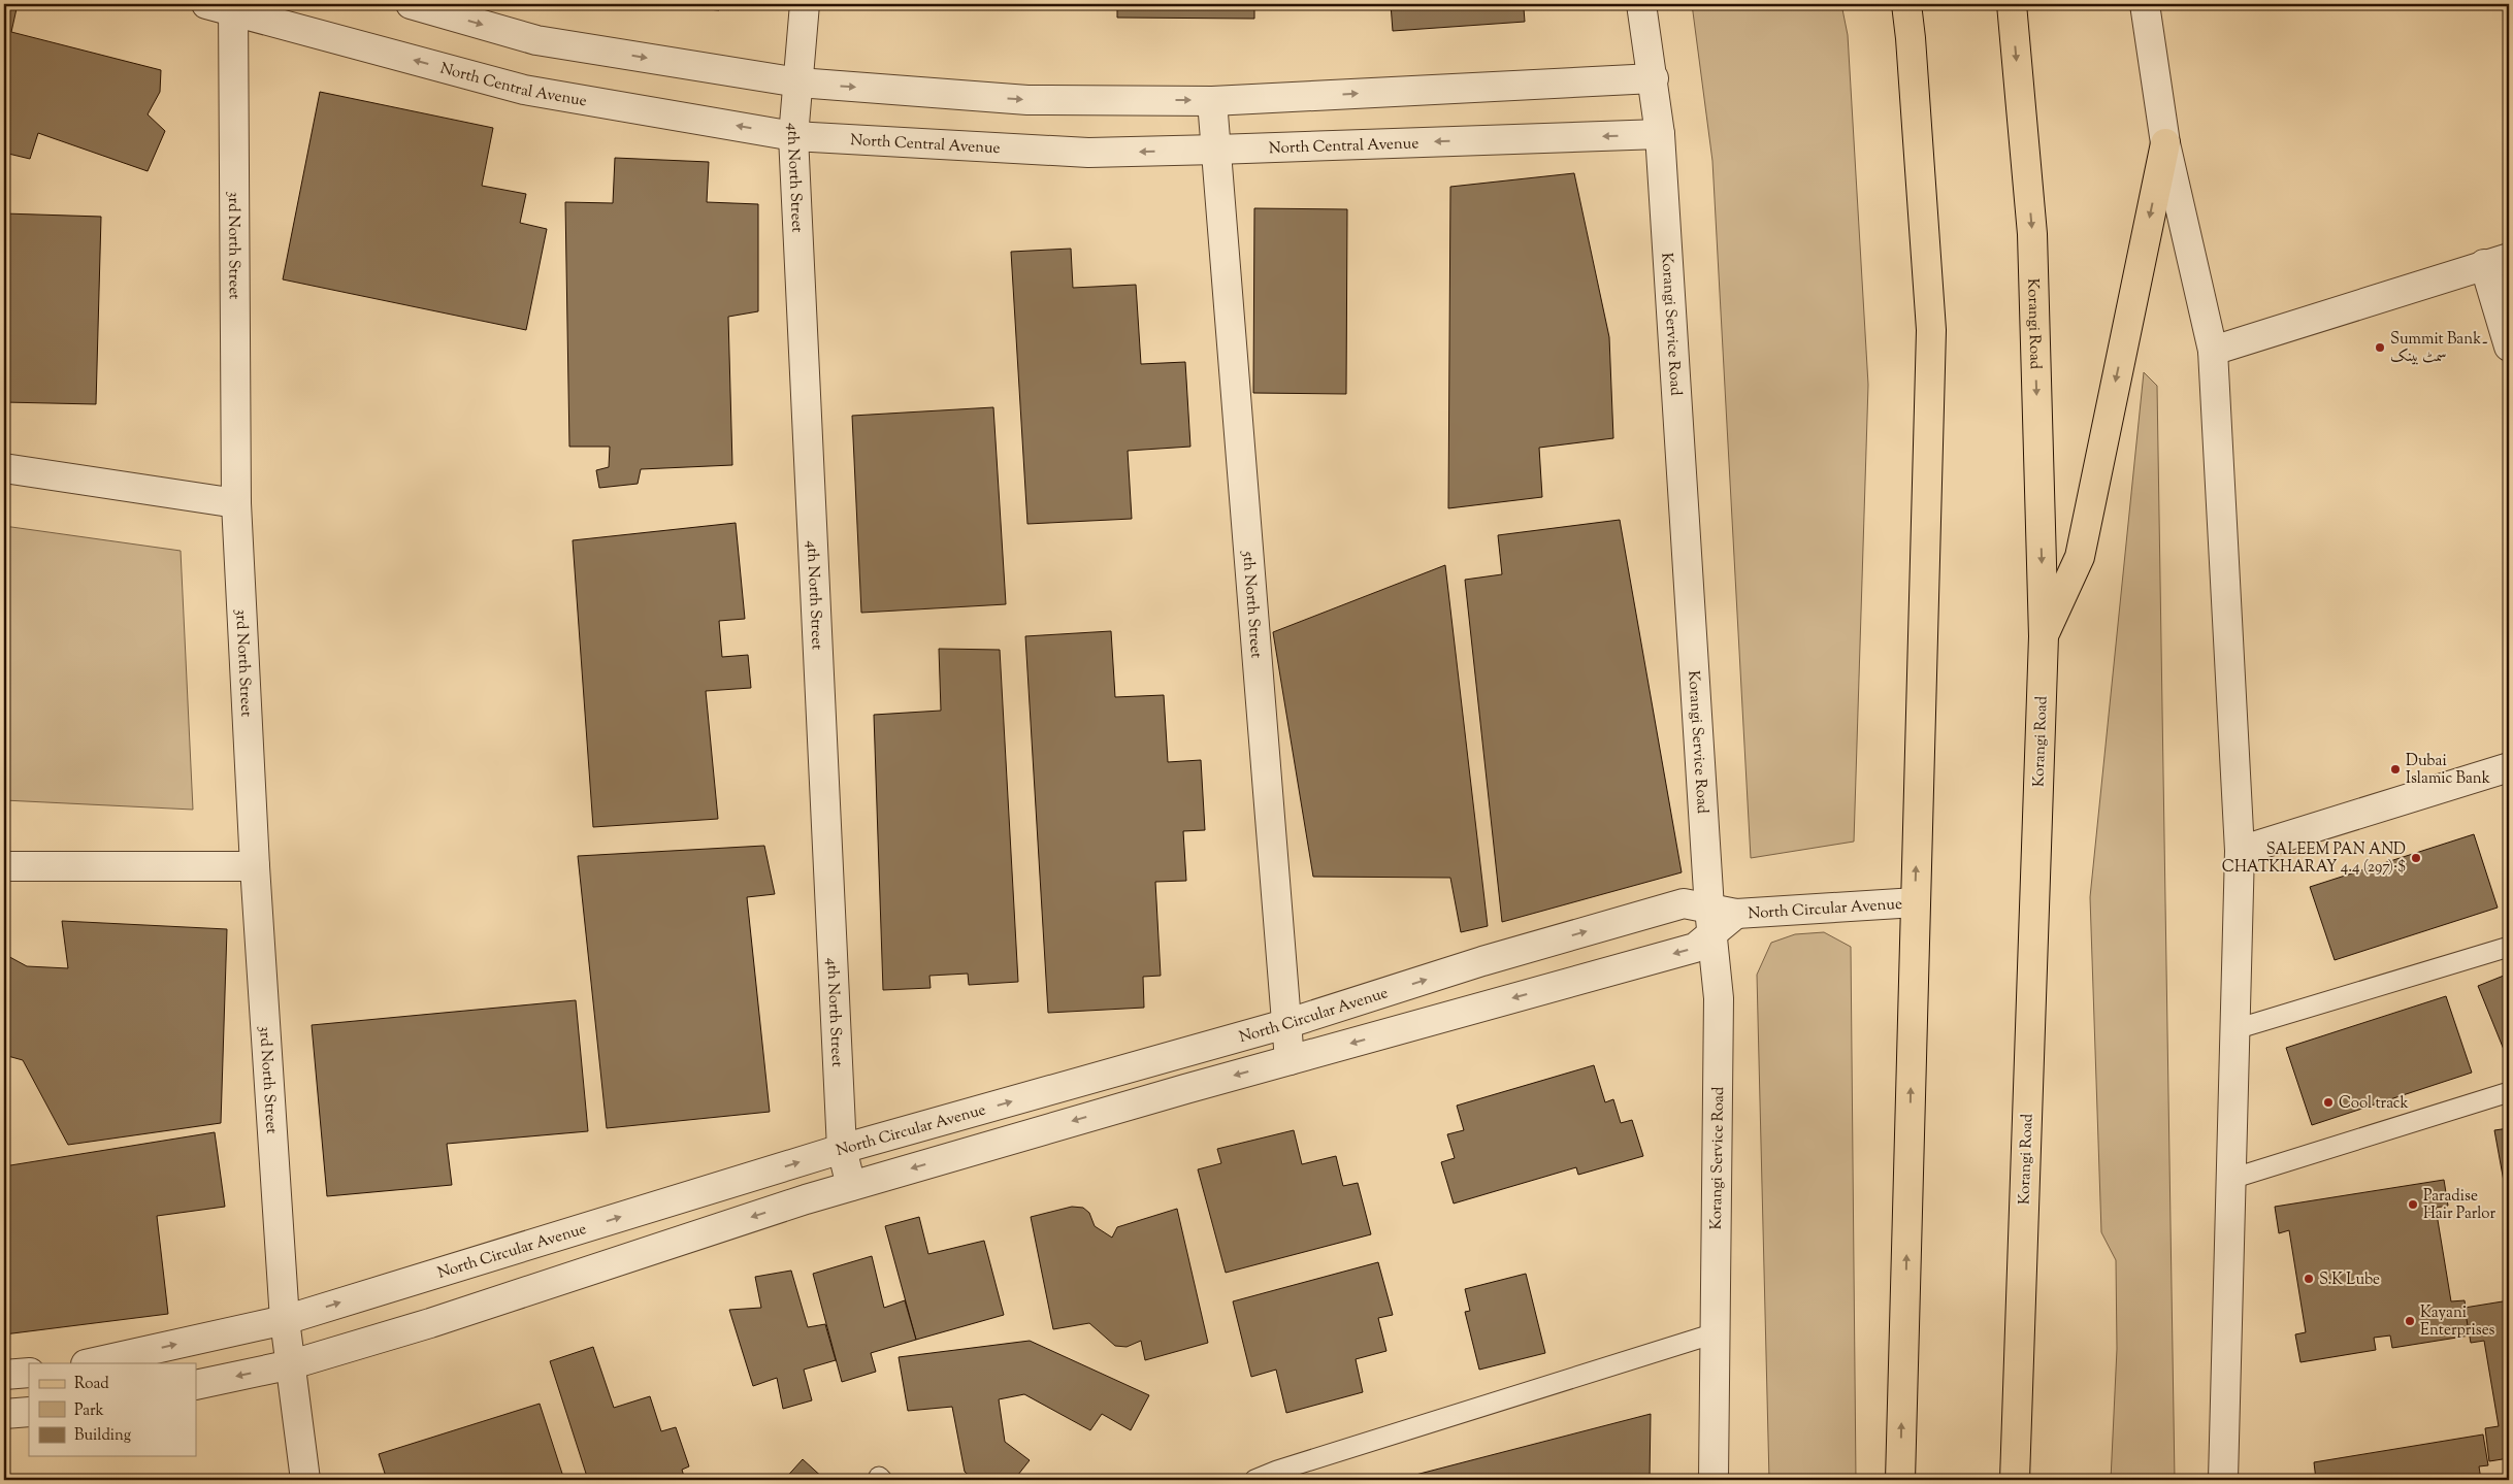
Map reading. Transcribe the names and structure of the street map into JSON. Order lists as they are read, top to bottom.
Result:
{
  "streets": {
    "main road": ["Korangi Road"],
    "street": [
      "North Central Avenue",
      "4th North Street",
      "3rd North Street",
      "Korangi Service Road",
      "5th North Street",
      "North Circular Avenue"
    ]
  },
  "crossings": [
    ["North Central Avenue", "4th North Street"],
    ["North Central Avenue", "3rd North Street"],
    ["North Central Avenue", "Korangi Service Road"],
    ["North Central Avenue", "5th North Street"],
    ["4th North Street", "North Circular Avenue"],
    ["3rd North Street", "North Circular Avenue"],
    ["Korangi Service Road", "North Circular Avenue"],
    ["5th North Street", "North Circular Avenue"]
  ],
  "places": [
    "Summit Bank۔ سمٹ بینک",
    "Dubai Islamic Bank",
    "SALEEM PAN AND CHATKHARAY 4.4 (297)·$",
    "Cool track",
    "Paradise Hair Parlor",
    "S.K Lube",
    "Kayani Enterprises"
  ],
  "legend": ["Road", "Park", "Building"]
}
